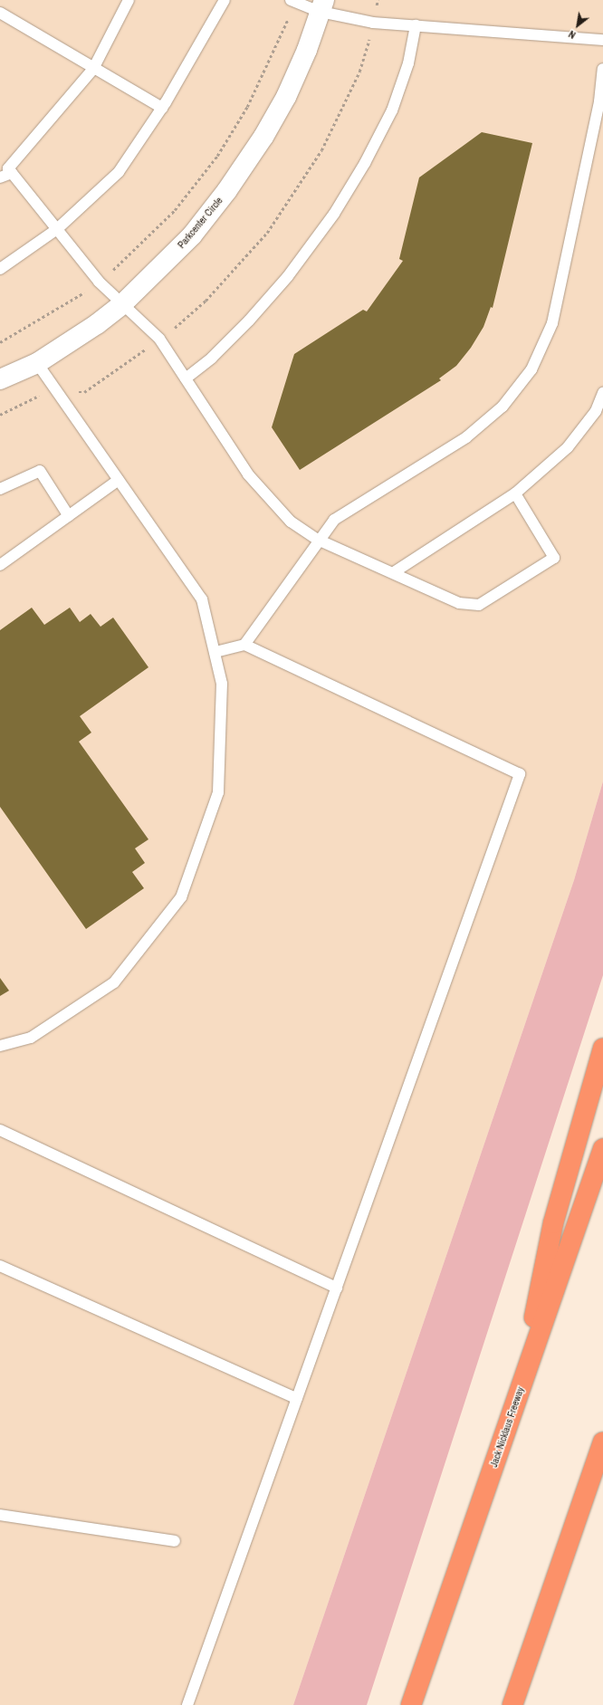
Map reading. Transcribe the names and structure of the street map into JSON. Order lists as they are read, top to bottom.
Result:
{
  "streets": {
    "highway": ["Jack Nicklaus Freeway"],
    "street": ["Parkcenter Circle"]
  },
  "north": "bottom left"
}
